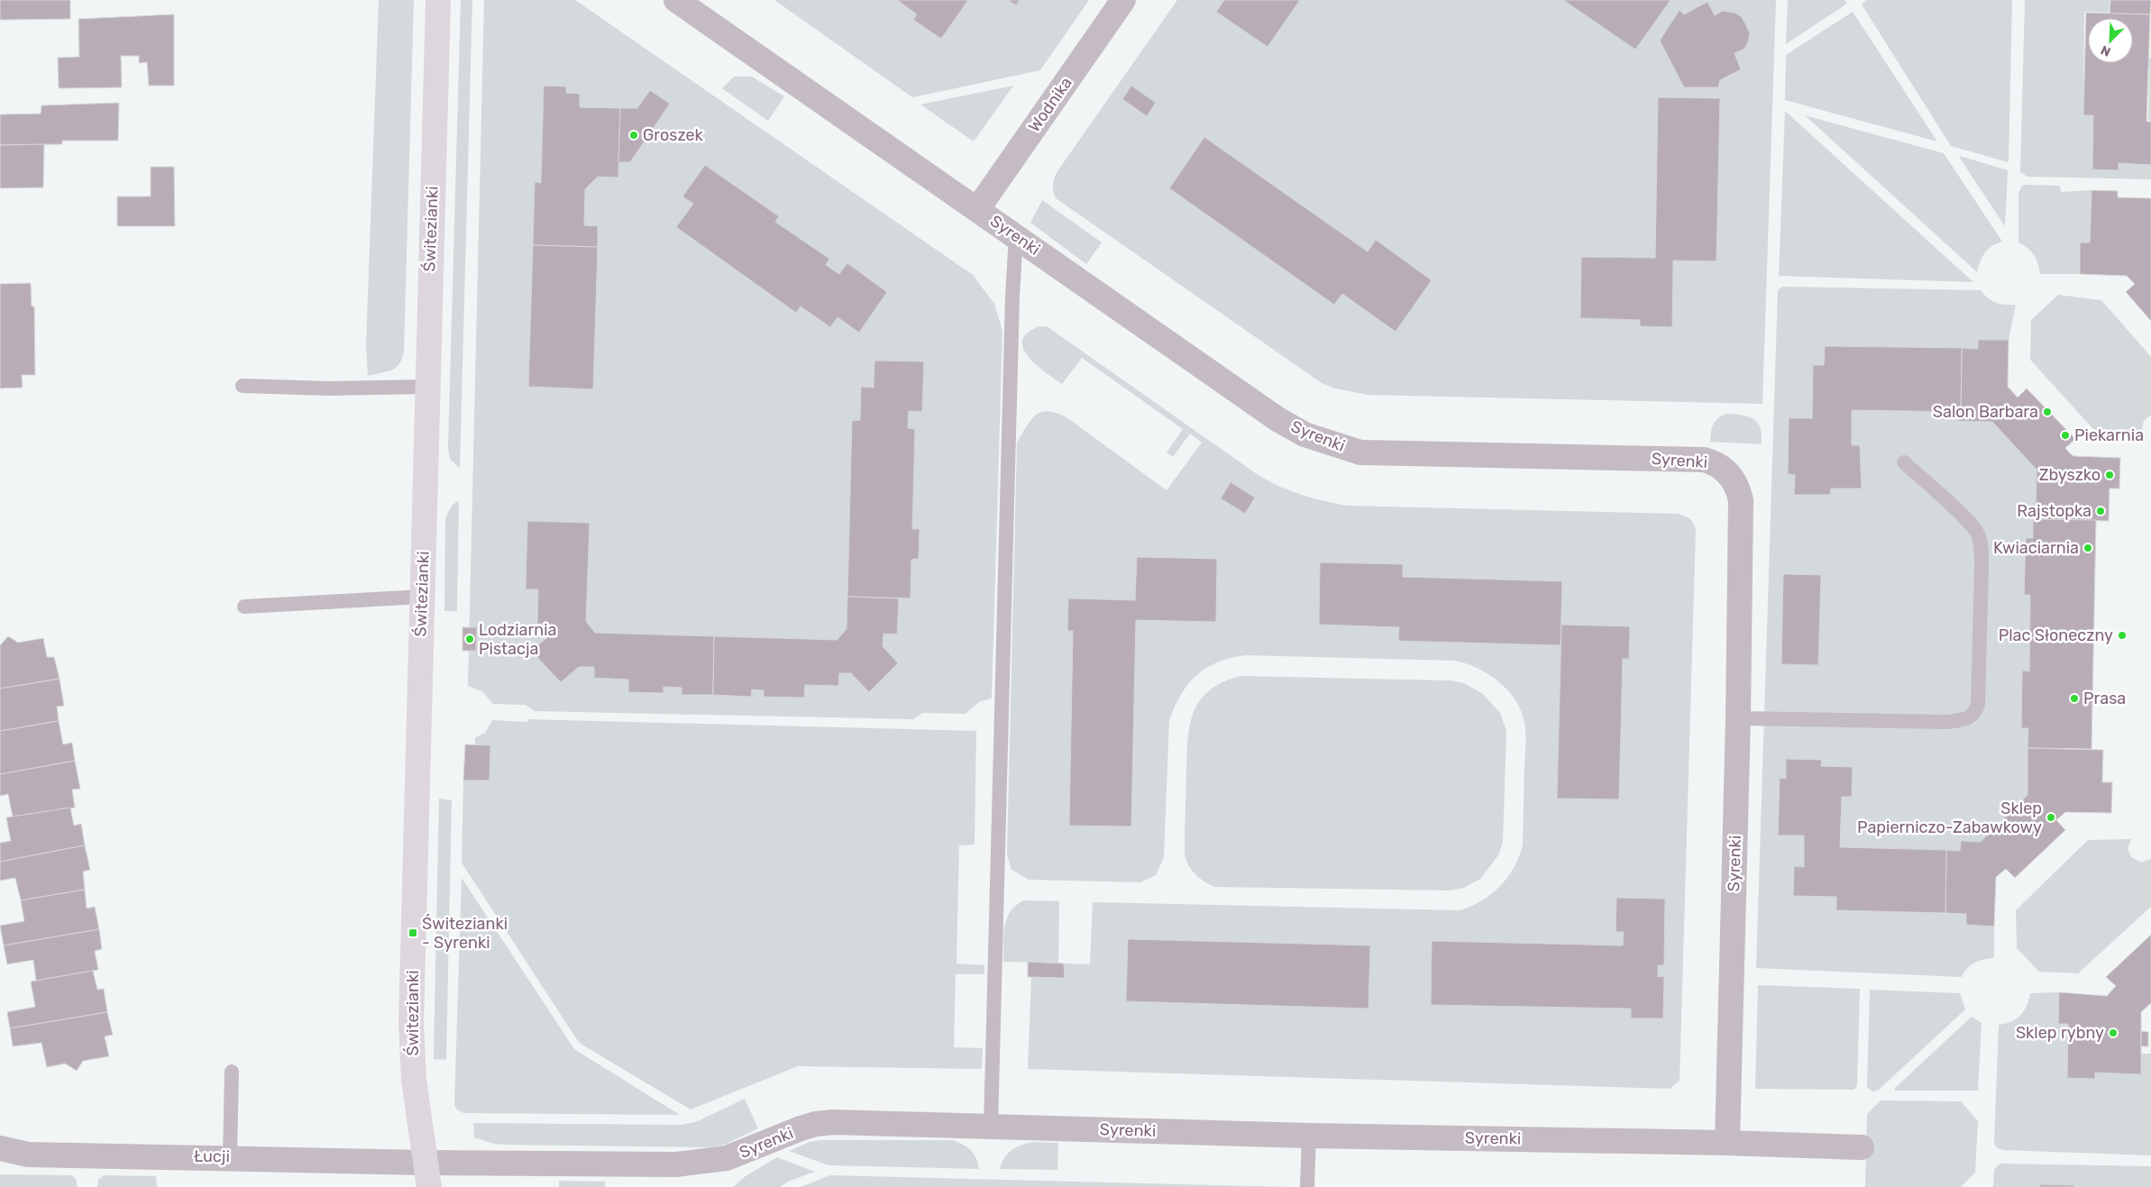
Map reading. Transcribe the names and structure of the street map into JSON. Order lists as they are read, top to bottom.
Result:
{
  "streets": {
    "street": [
      "Wodnika",
      "Świtezianki",
      "Syrenki",
      "Łucji"
    ]
  },
  "crossings": [
    ["Wodnika", "Syrenki"],
    ["Świtezianki", "Syrenki"],
    ["Świtezianki", "Łucji"],
    ["Syrenki", "Łucji"]
  ],
  "places": {
    "other": [
      "Groszek",
      "Salon Barbara",
      "Piekarnia",
      "Zbyszko",
      "Rajstopka",
      "Kwiaciarnia",
      "Plac Słoneczny",
      "Lodziarnia Pistacja",
      "Prasa",
      "Sklep Papierniczo-Zabawkowy",
      "Sklep rybny"
    ],
    "transit": ["Świtezianki - Syrenki"]
  },
  "north": "bottom left"
}
